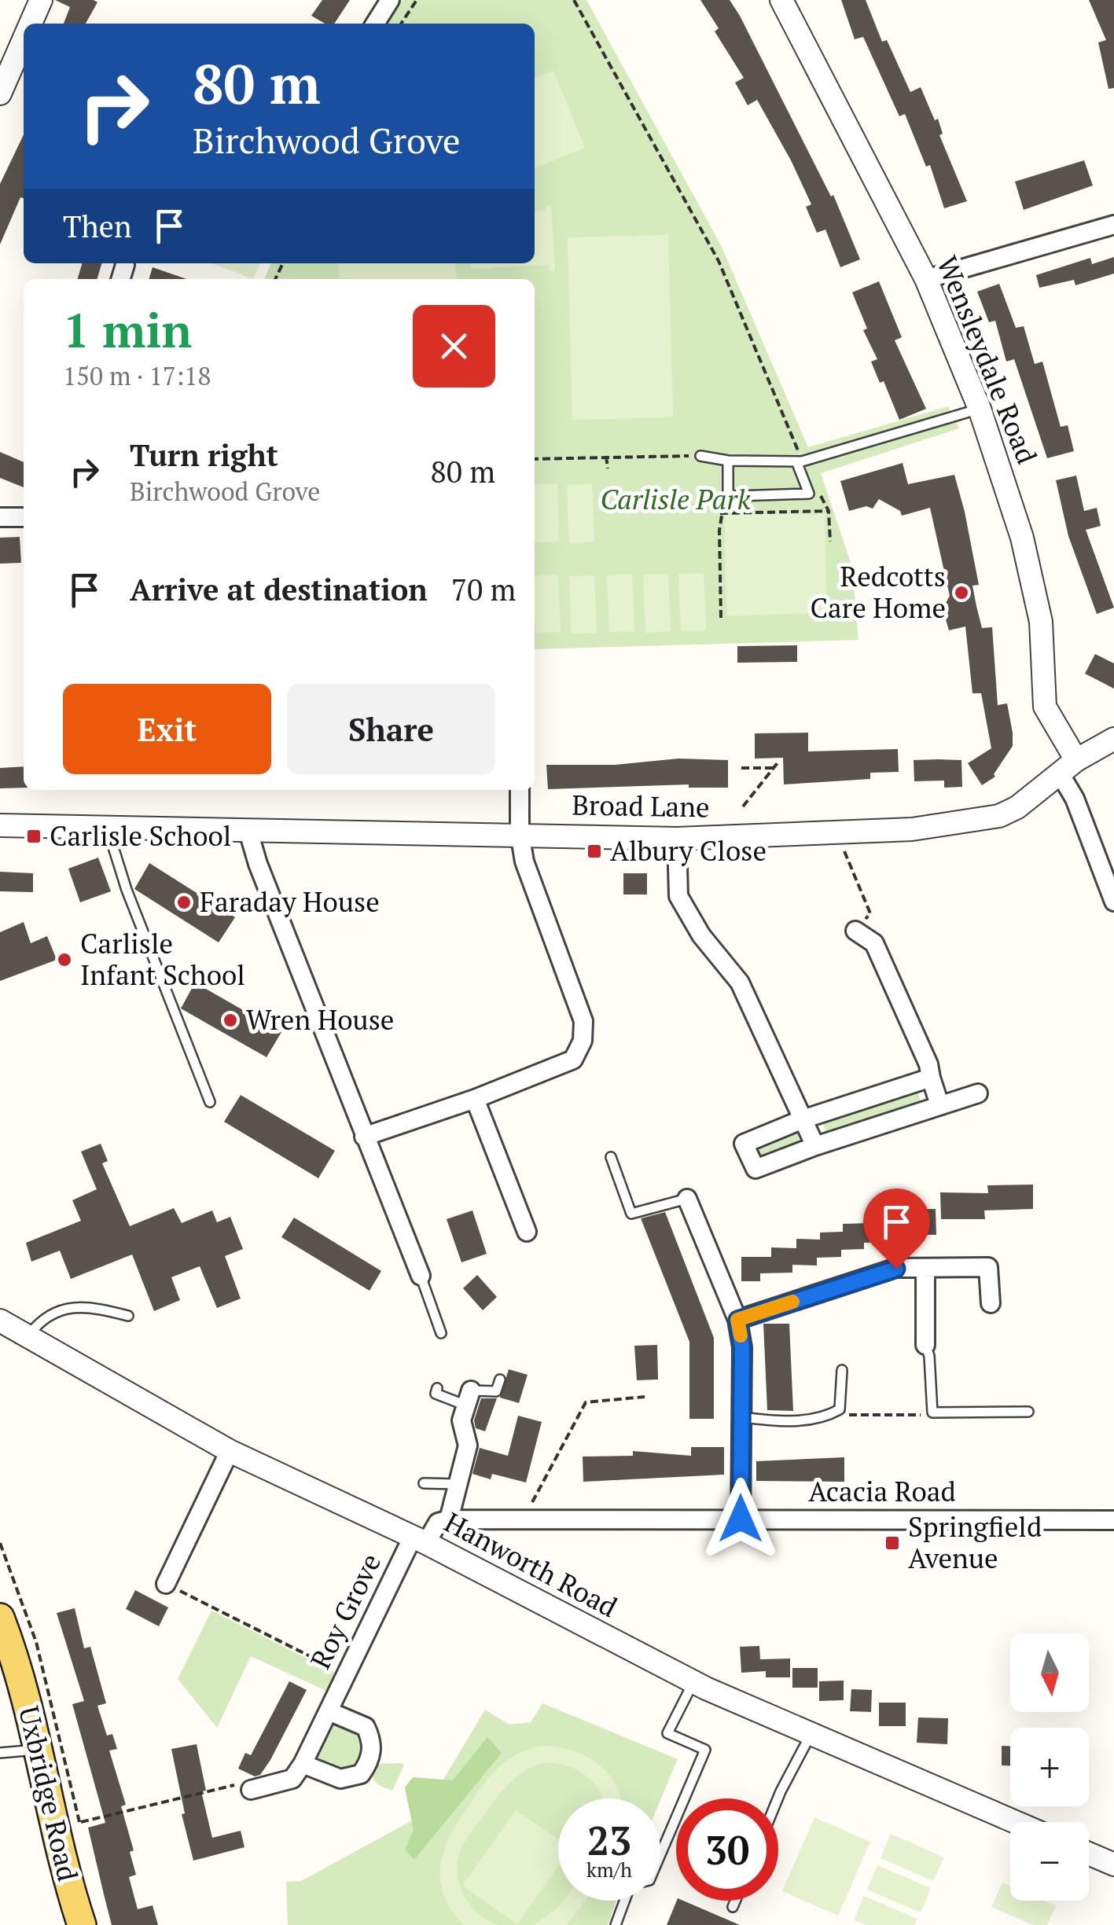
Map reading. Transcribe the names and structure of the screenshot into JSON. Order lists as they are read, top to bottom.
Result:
{
  "streets": {
    "main road": ["Uxbridge Road"],
    "street": [
      "Wensleydale Road",
      "Broad Lane",
      "Acacia Road",
      "Hanworth Road",
      "Roy Grove"
    ]
  },
  "crossings": [
    ["Wensleydale Road", "Broad Lane"],
    ["Hanworth Road", "Roy Grove"]
  ],
  "parks": ["Carlisle Park"],
  "places": {
    "other": [
      "Redcotts Care Home",
      "Faraday House",
      "Carlisle Infant School",
      "Wren House"
    ],
    "transit": ["Carlisle School", "Albury Close", "Springfield Avenue"]
  },
  "north": "bottom",
  "page": {
    "turn": ["80 m", "Birchwood Grove"],
    "then": "Then",
    "heading": ["1 min", "150 m · 17:18"],
    "list": [
      {
        "name": "Turn right",
        "note": "Birchwood Grove",
        "value": "80 m"
      },
      {
        "name": "Arrive at destination",
        "value": "70 m"
      }
    ],
    "buttons": ["Exit", "Share"],
    "map_buttons": ["+", "−"],
    "speed": "23 km/h",
    "limit": "30"
  }
}
